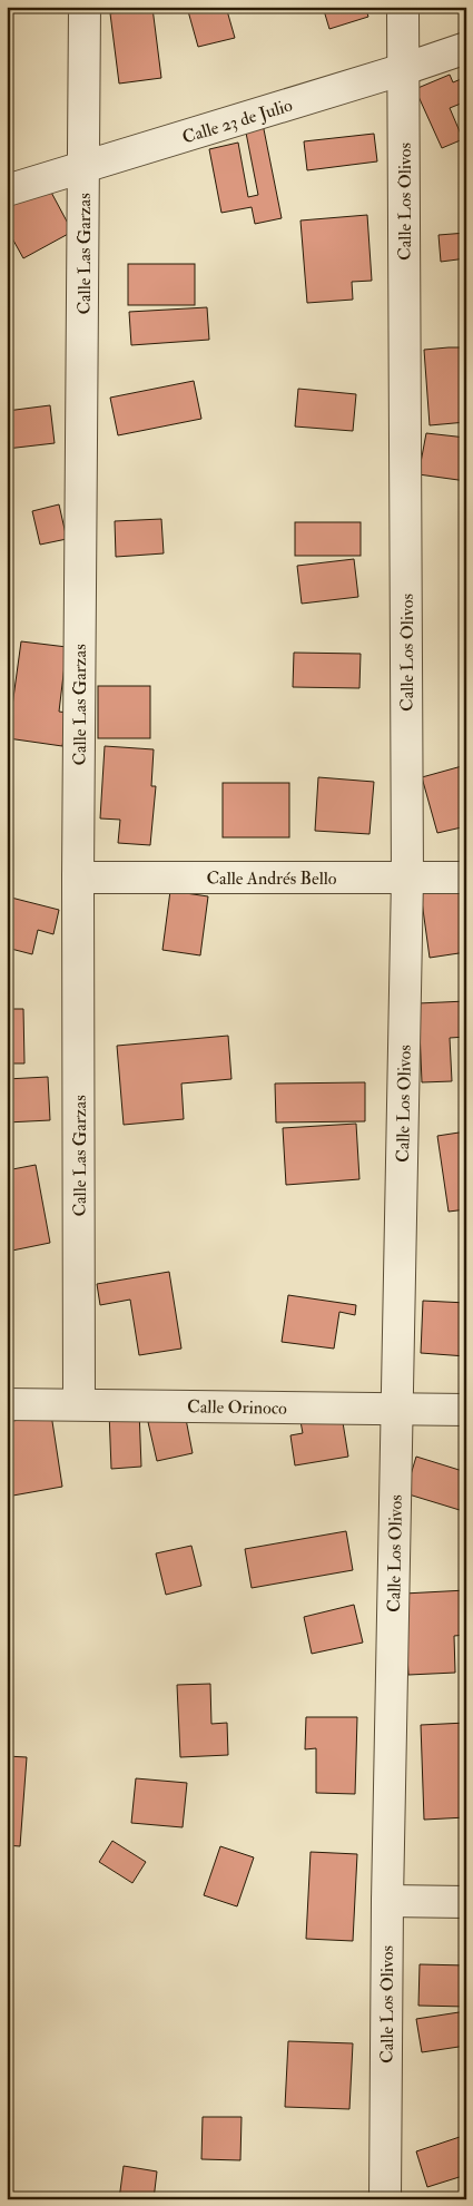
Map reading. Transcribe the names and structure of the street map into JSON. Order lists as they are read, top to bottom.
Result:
{
  "streets": {
    "street": [
      "Calle 23 de Julio",
      "Calle Los Olivos",
      "Calle Las Garzas",
      "Calle Andrés Bello",
      "Calle Orinoco"
    ]
  },
  "crossings": [
    ["Calle 23 de Julio", "Calle Los Olivos"],
    ["Calle 23 de Julio", "Calle Las Garzas"],
    ["Calle Los Olivos", "Calle Andrés Bello"],
    ["Calle Los Olivos", "Calle Orinoco"],
    ["Calle Las Garzas", "Calle Andrés Bello"],
    ["Calle Las Garzas", "Calle Orinoco"]
  ]
}
